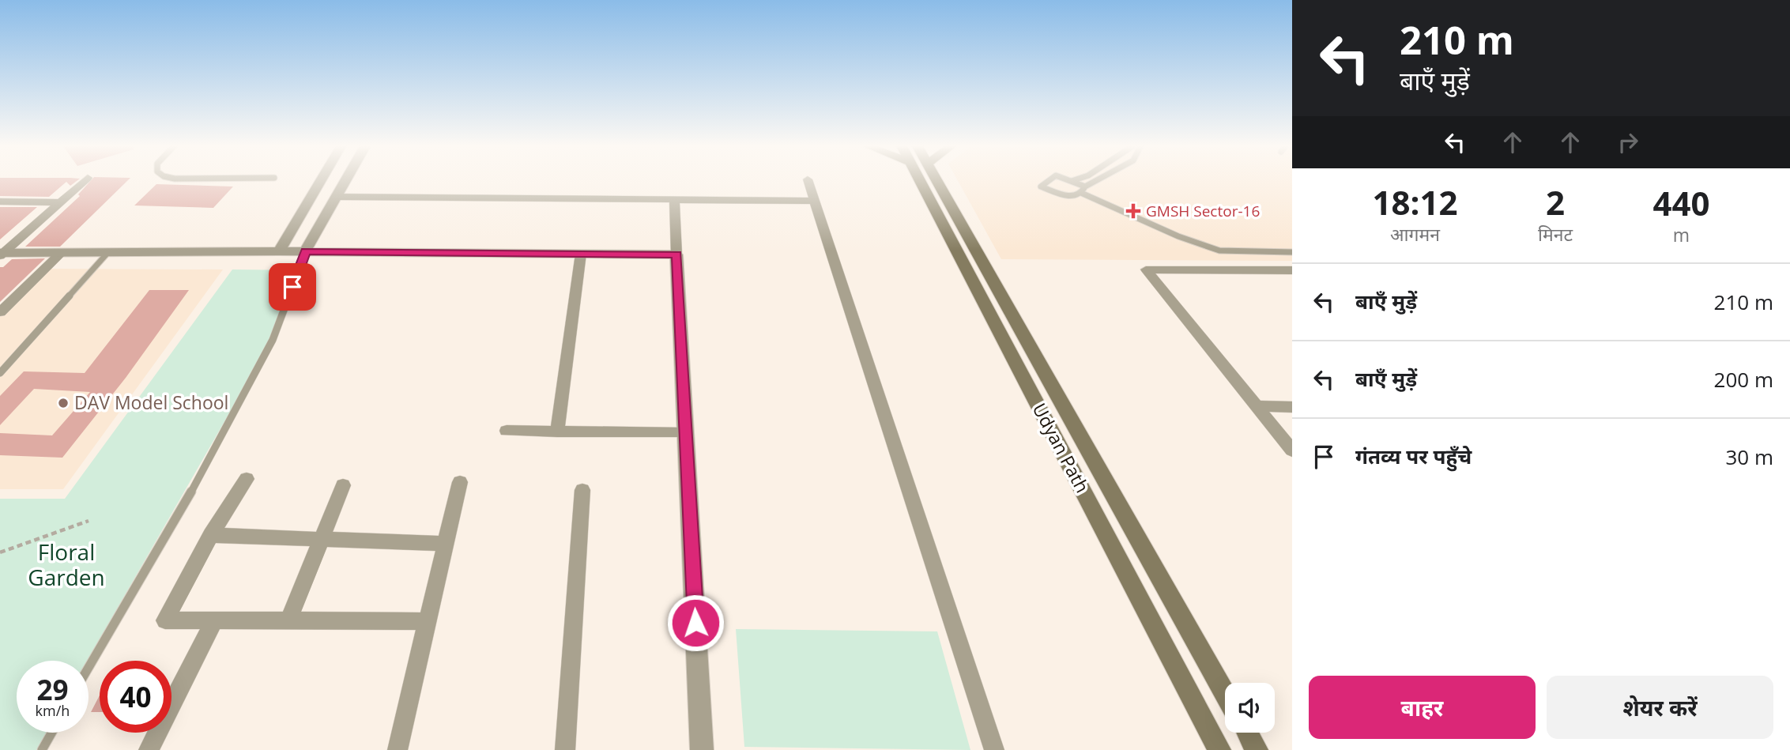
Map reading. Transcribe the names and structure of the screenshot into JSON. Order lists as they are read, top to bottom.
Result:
{
  "streets": {
    "main road": ["Udyan Path"]
  },
  "parks": ["Floral Garden"],
  "places": {
    "health": ["GMSH Sector-16"],
    "other": ["DAV Model School"]
  },
  "page": {
    "turn": ["210 m", "बाएँ मुड़ें"],
    "eta": [
      "18:12",
      "आगमन",
      "2",
      "मिनट",
      "440",
      "m"
    ],
    "list": [
      {
        "name": "बाएँ मुड़ें",
        "value": "210 m"
      },
      {
        "name": "बाएँ मुड़ें",
        "value": "200 m"
      },
      {
        "name": "गंतव्य पर पहुँचे",
        "value": "30 m"
      }
    ],
    "speed": "29 km/h",
    "limit": "40",
    "buttons": ["बाहर", "शेयर करें"]
  }
}
